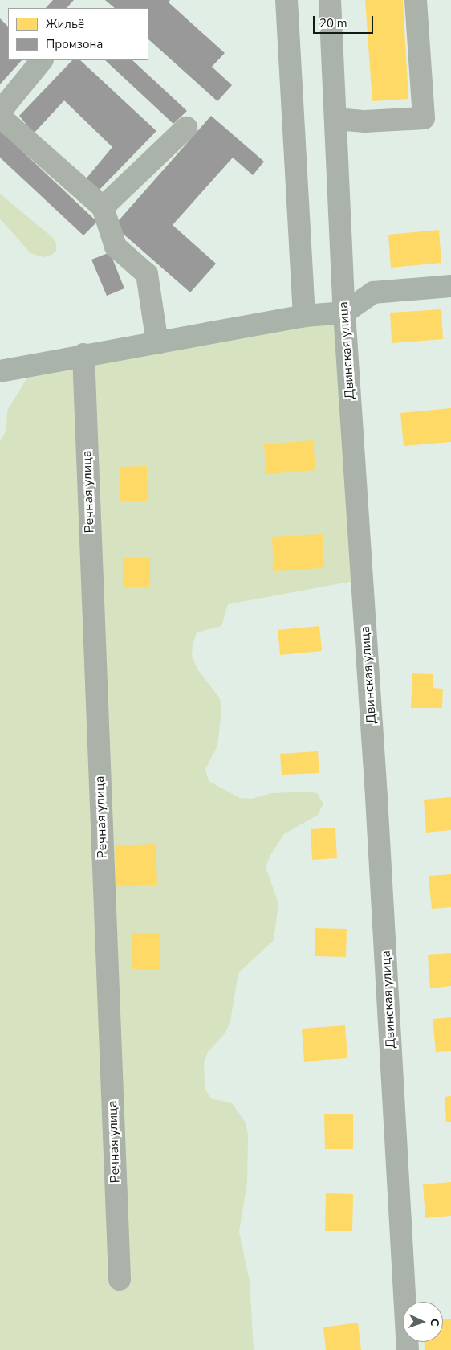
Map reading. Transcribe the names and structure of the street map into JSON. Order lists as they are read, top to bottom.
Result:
{
  "streets": {
    "street": ["Двинская улица", "Речная улица"]
  },
  "legend": ["Жильё", "Промзона"],
  "scale_bar": "20 m",
  "north": "right"
}
